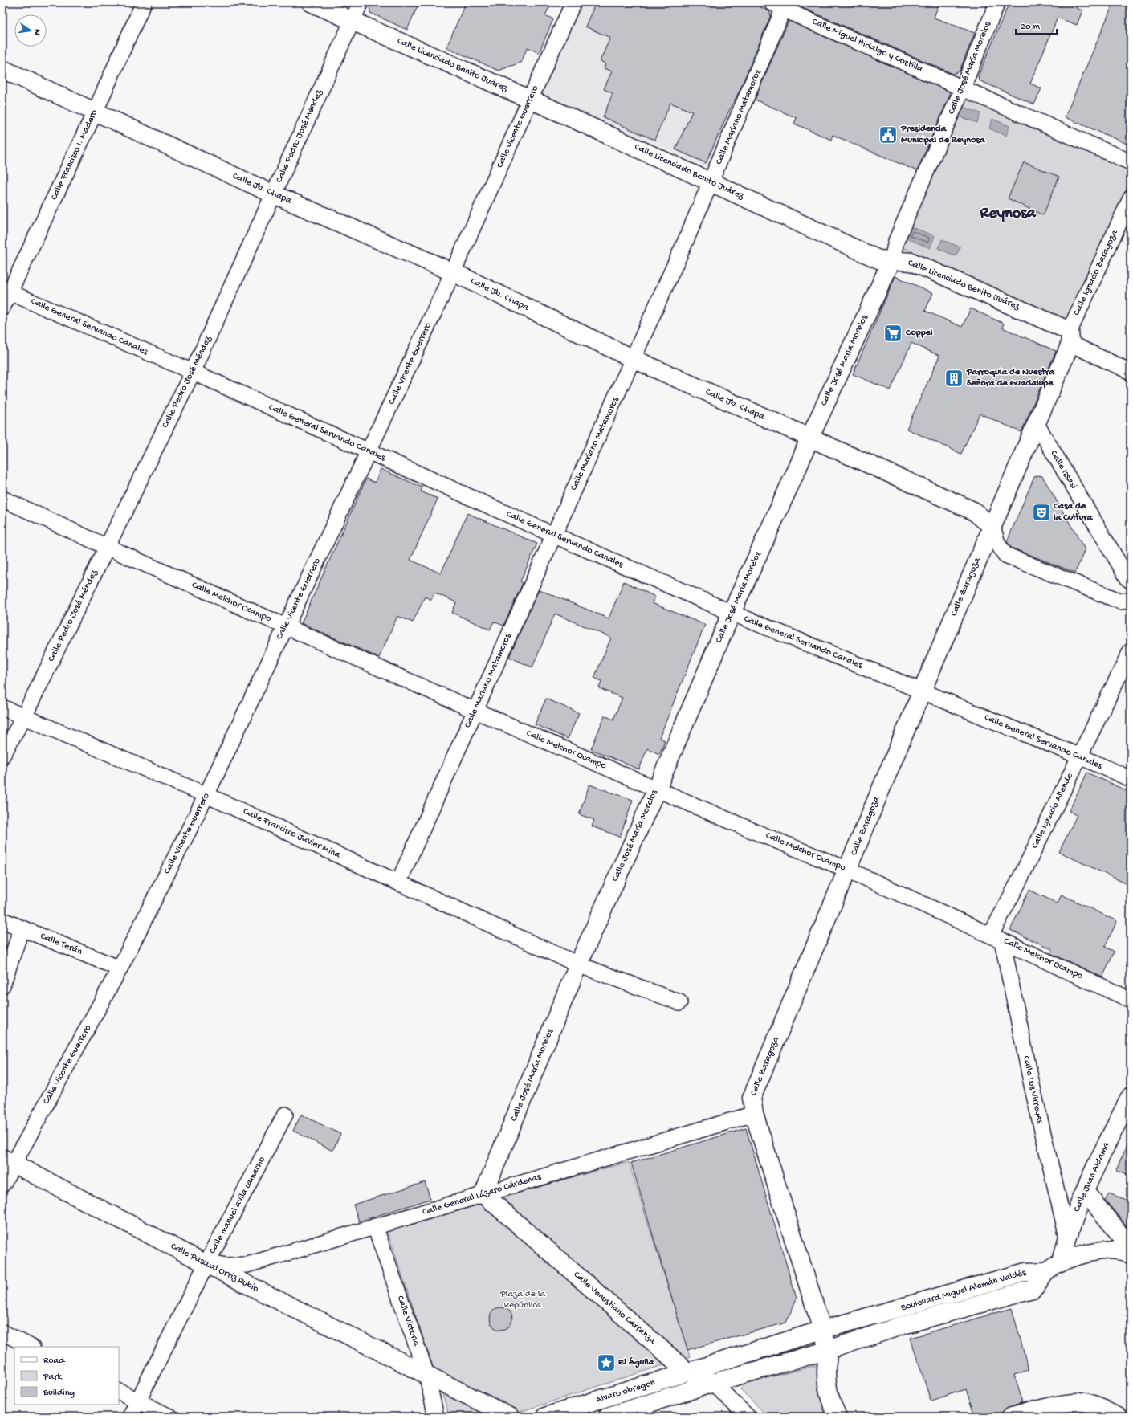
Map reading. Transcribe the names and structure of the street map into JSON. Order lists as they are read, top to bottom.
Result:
{
  "streets": {
    "main road": [
      "Calle Licenciado Benito Juárez",
      "Calle José María Morelos",
      "Calle Jb. Chapa",
      "Calle Zaragoza",
      "Calle Juan Aldama",
      "Calle Pascual Ortiz Rubio",
      "Boulevard Miguel Alemán Valdés",
      "Calle Venustiano Carranza",
      "Alvaro obregon"
    ],
    "street": [
      "Calle Miguel Hidalgo y Costilla",
      "Calle Mariano Matamoros",
      "Calle Vicente Guerrero",
      "Calle Pedro José Méndez",
      "Calle Francisco I. Madero",
      "Calle Ignacio Zaragoza",
      "Calle General Servando Canales",
      "Calle Issasi",
      "Calle Melchor Ocampo",
      "Calle Ignacio Allende",
      "Calle Francisco Javier Mina",
      "Calle Terán",
      "Calle Los Virreyes",
      "Calle General Lázaro Cárdenas",
      "Calle manuel avila camacho",
      "Calle Victoria"
    ]
  },
  "crossings": [
    ["Calle Miguel Hidalgo y Costilla", "Calle José María Morelos"],
    ["Calle Miguel Hidalgo y Costilla", "Calle Mariano Matamoros"],
    ["Calle Licenciado Benito Juárez", "Calle José María Morelos"],
    ["Calle Licenciado Benito Juárez", "Calle Mariano Matamoros"],
    ["Calle Licenciado Benito Juárez", "Calle Vicente Guerrero"],
    ["Calle Licenciado Benito Juárez", "Calle Pedro José Méndez"],
    ["Calle Licenciado Benito Juárez", "Calle Ignacio Zaragoza"],
    ["Calle Licenciado Benito Juárez", "Calle Zaragoza"],
    ["Calle José María Morelos", "Calle Jb. Chapa"],
    ["Calle José María Morelos", "Calle General Servando Canales"],
    ["Calle José María Morelos", "Calle Melchor Ocampo"],
    ["Calle José María Morelos", "Calle Francisco Javier Mina"],
    ["Calle José María Morelos", "Calle General Lázaro Cárdenas"],
    ["Calle José María Morelos", "Calle Venustiano Carranza"],
    ["Calle Mariano Matamoros", "Calle Jb. Chapa"],
    ["Calle Mariano Matamoros", "Calle General Servando Canales"],
    ["Calle Mariano Matamoros", "Calle Melchor Ocampo"],
    ["Calle Mariano Matamoros", "Calle Francisco Javier Mina"],
    ["Calle Vicente Guerrero", "Calle Jb. Chapa"],
    ["Calle Vicente Guerrero", "Calle General Servando Canales"],
    ["Calle Vicente Guerrero", "Calle Melchor Ocampo"],
    ["Calle Vicente Guerrero", "Calle Francisco Javier Mina"],
    ["Calle Vicente Guerrero", "Calle Terán"],
    ["Calle Vicente Guerrero", "Calle Pascual Ortiz Rubio"],
    ["Calle Pedro José Méndez", "Calle Jb. Chapa"],
    ["Calle Pedro José Méndez", "Calle General Servando Canales"],
    ["Calle Pedro José Méndez", "Calle Melchor Ocampo"],
    ["Calle Pedro José Méndez", "Calle Francisco Javier Mina"],
    ["Calle Francisco I. Madero", "Calle Jb. Chapa"],
    ["Calle Francisco I. Madero", "Calle General Servando Canales"],
    ["Calle Jb. Chapa", "Calle Zaragoza"],
    ["Calle Ignacio Zaragoza", "Calle Zaragoza"],
    ["Calle General Servando Canales", "Calle Zaragoza"],
    ["Calle General Servando Canales", "Calle Ignacio Allende"],
    ["Calle Issasi", "Calle Zaragoza"],
    ["Calle Zaragoza", "Calle Melchor Ocampo"],
    ["Calle Zaragoza", "Calle General Lázaro Cárdenas"],
    ["Calle Zaragoza", "Boulevard Miguel Alemán Valdés"],
    ["Calle Melchor Ocampo", "Calle Ignacio Allende"],
    ["Calle Melchor Ocampo", "Calle Los Virreyes"],
    ["Calle Ignacio Allende", "Calle Los Virreyes"],
    ["Calle Los Virreyes", "Calle Juan Aldama"],
    ["Calle General Lázaro Cárdenas", "Calle manuel avila camacho"],
    ["Calle General Lázaro Cárdenas", "Calle Pascual Ortiz Rubio"],
    ["Calle General Lázaro Cárdenas", "Calle Venustiano Carranza"],
    ["Calle General Lázaro Cárdenas", "Calle Victoria"],
    ["Calle manuel avila camacho", "Calle Pascual Ortiz Rubio"],
    ["Calle Pascual Ortiz Rubio", "Calle Victoria"],
    ["Boulevard Miguel Alemán Valdés", "Calle Venustiano Carranza"],
    ["Boulevard Miguel Alemán Valdés", "Alvaro obregon"],
    ["Calle Venustiano Carranza", "Alvaro obregon"]
  ],
  "districts": ["Reynosa"],
  "parks": ["Plaza de la República"],
  "places": {
    "public building": ["Presidencia Municipal de Reynosa"],
    "supermarket": ["Coppel"],
    "building": ["Parroquia de Nuestra Señora de Guadalupe"],
    "theatre": ["Casa de la Cultura"],
    "place": ["El Águila"]
  },
  "legend": ["Road", "Park", "Building"],
  "scale_bar": "20 m",
  "north": "right"
}
